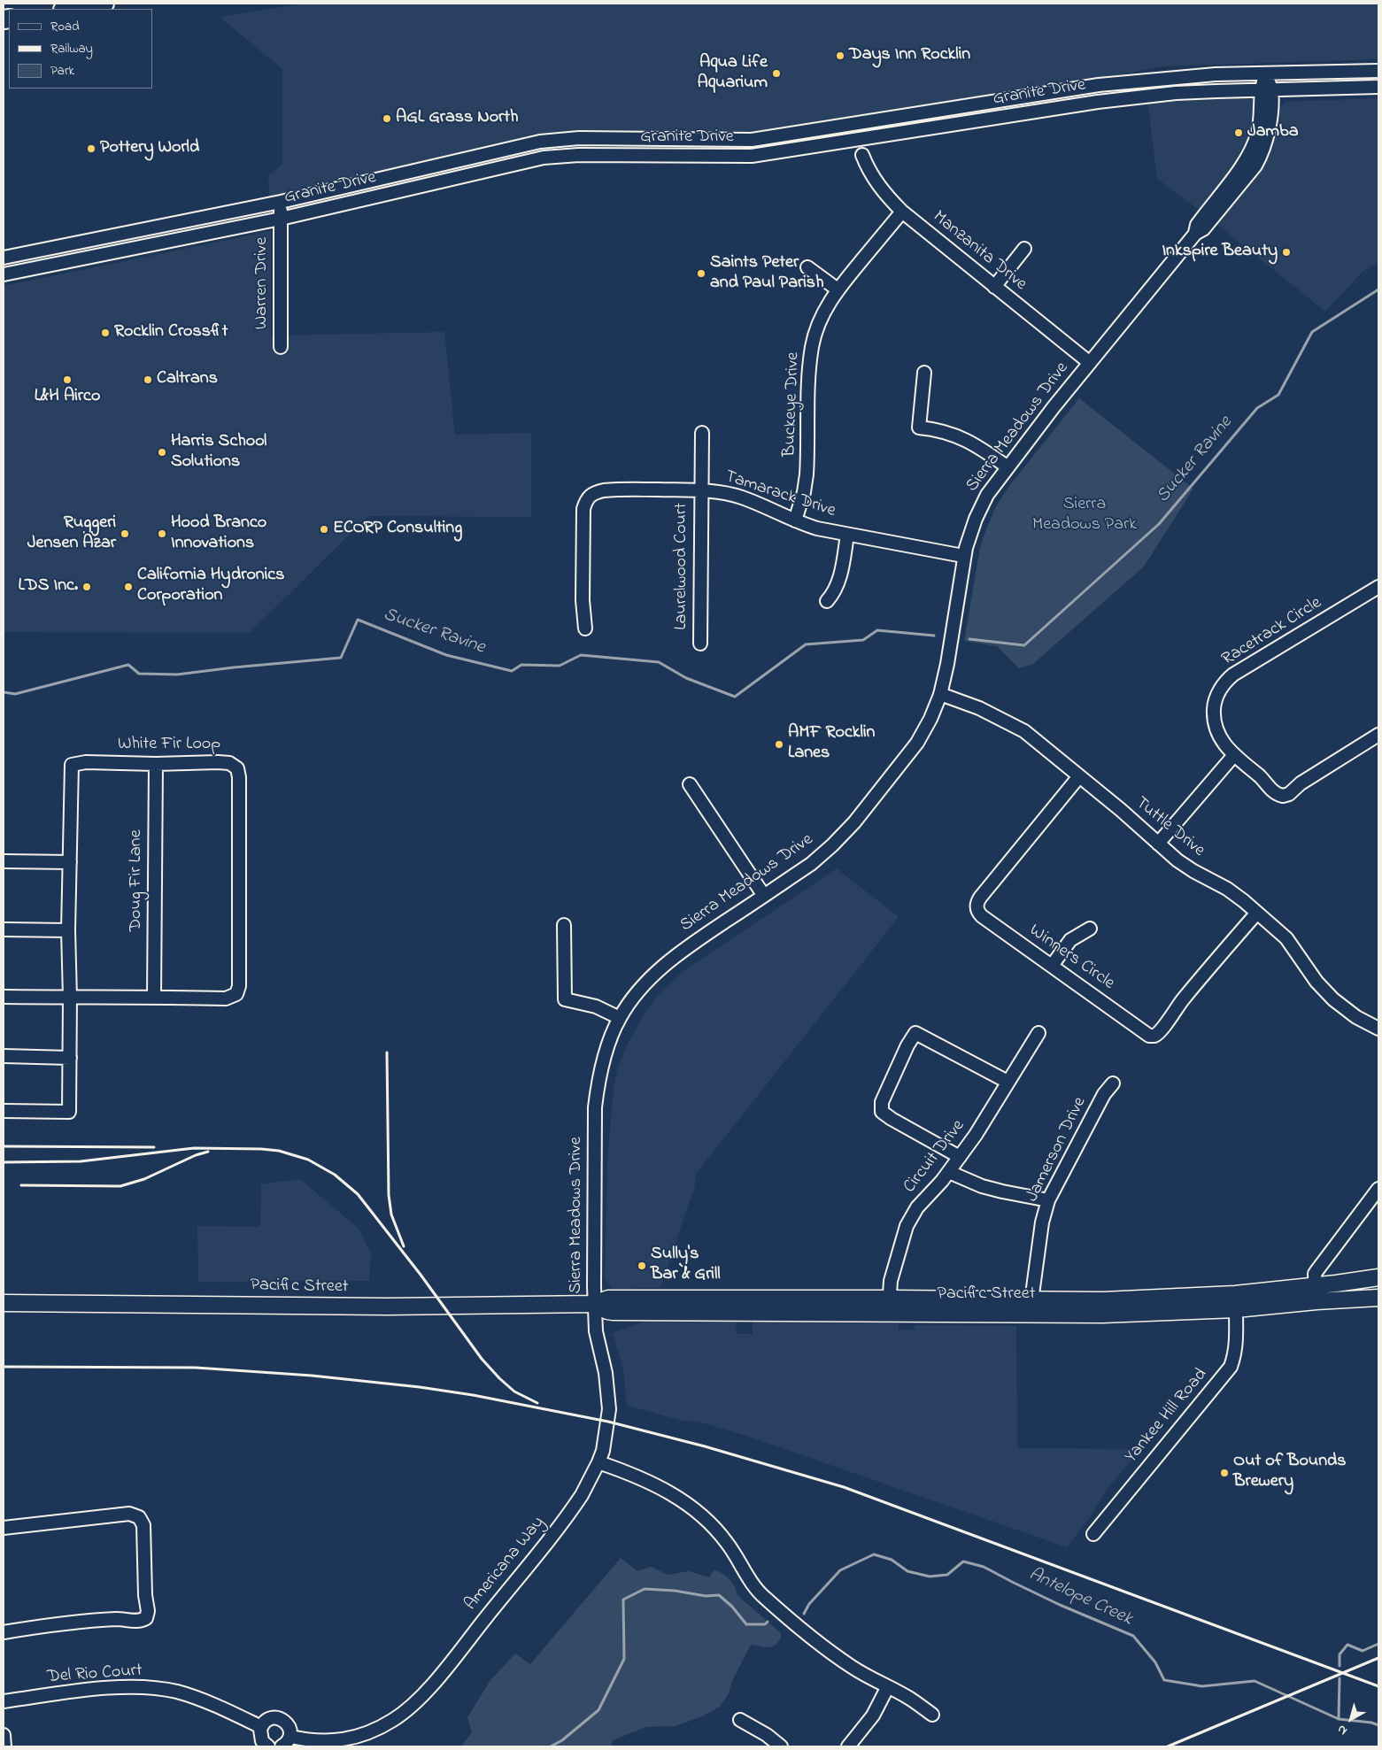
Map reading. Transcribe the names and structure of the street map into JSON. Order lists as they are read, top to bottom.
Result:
{
  "streets": {
    "main road": ["Pacific Street"],
    "street": [
      "Granite Drive",
      "Manzanita Drive",
      "Warren Drive",
      "Buckeye Drive",
      "Sierra Meadows Drive",
      "Tamarack Drive",
      "Laurelwood Court",
      "Racetrack Circle",
      "White Fir Loop",
      "Tuttle Drive",
      "Doug Fir Lane",
      "Winners Circle",
      "Jamerson Drive",
      "Circuit Drive",
      "Yankee Hill Road",
      "Americana Way",
      "Del Rio Court"
    ]
  },
  "crossings": [
    ["Granite Drive", "Warren Drive"],
    ["Granite Drive", "Sierra Meadows Drive"],
    ["Manzanita Drive", "Buckeye Drive"],
    ["Manzanita Drive", "Sierra Meadows Drive"],
    ["Buckeye Drive", "Tamarack Drive"],
    ["Sierra Meadows Drive", "Tamarack Drive"],
    ["Sierra Meadows Drive", "Tuttle Drive"],
    ["Sierra Meadows Drive", "Pacific Street"],
    ["Sierra Meadows Drive", "Americana Way"],
    ["Tamarack Drive", "Laurelwood Court"],
    ["White Fir Loop", "Doug Fir Lane"],
    ["Tuttle Drive", "Winners Circle"],
    ["Jamerson Drive", "Pacific Street"],
    ["Circuit Drive", "Pacific Street"],
    ["Pacific Street", "Yankee Hill Road"],
    ["Pacific Street", "Americana Way"]
  ],
  "water": ["Sucker Ravine", "Antelope Creek"],
  "parks": ["Sierra Meadows Park"],
  "places": [
    "Days Inn Rocklin",
    "Aqua Life Aquarium",
    "AGL Grass North",
    "Jamba",
    "Pottery World",
    "Inkspire Beauty",
    "Saints Peter and Paul Parish",
    "Rocklin Crossfit",
    "L&H Airco",
    "Caltrans",
    "Harris School Solutions",
    "ECORP Consulting",
    "Ruggeri Jensen Azar",
    "Hood Branco Innovations",
    "LDS Inc.",
    "California Hydronics Corporation",
    "AMF Rocklin Lanes",
    "Sully's Bar & Grill",
    "Out of Bounds Brewery"
  ],
  "legend": ["Road", "Railway", "Park"],
  "north": "bottom left"
}
